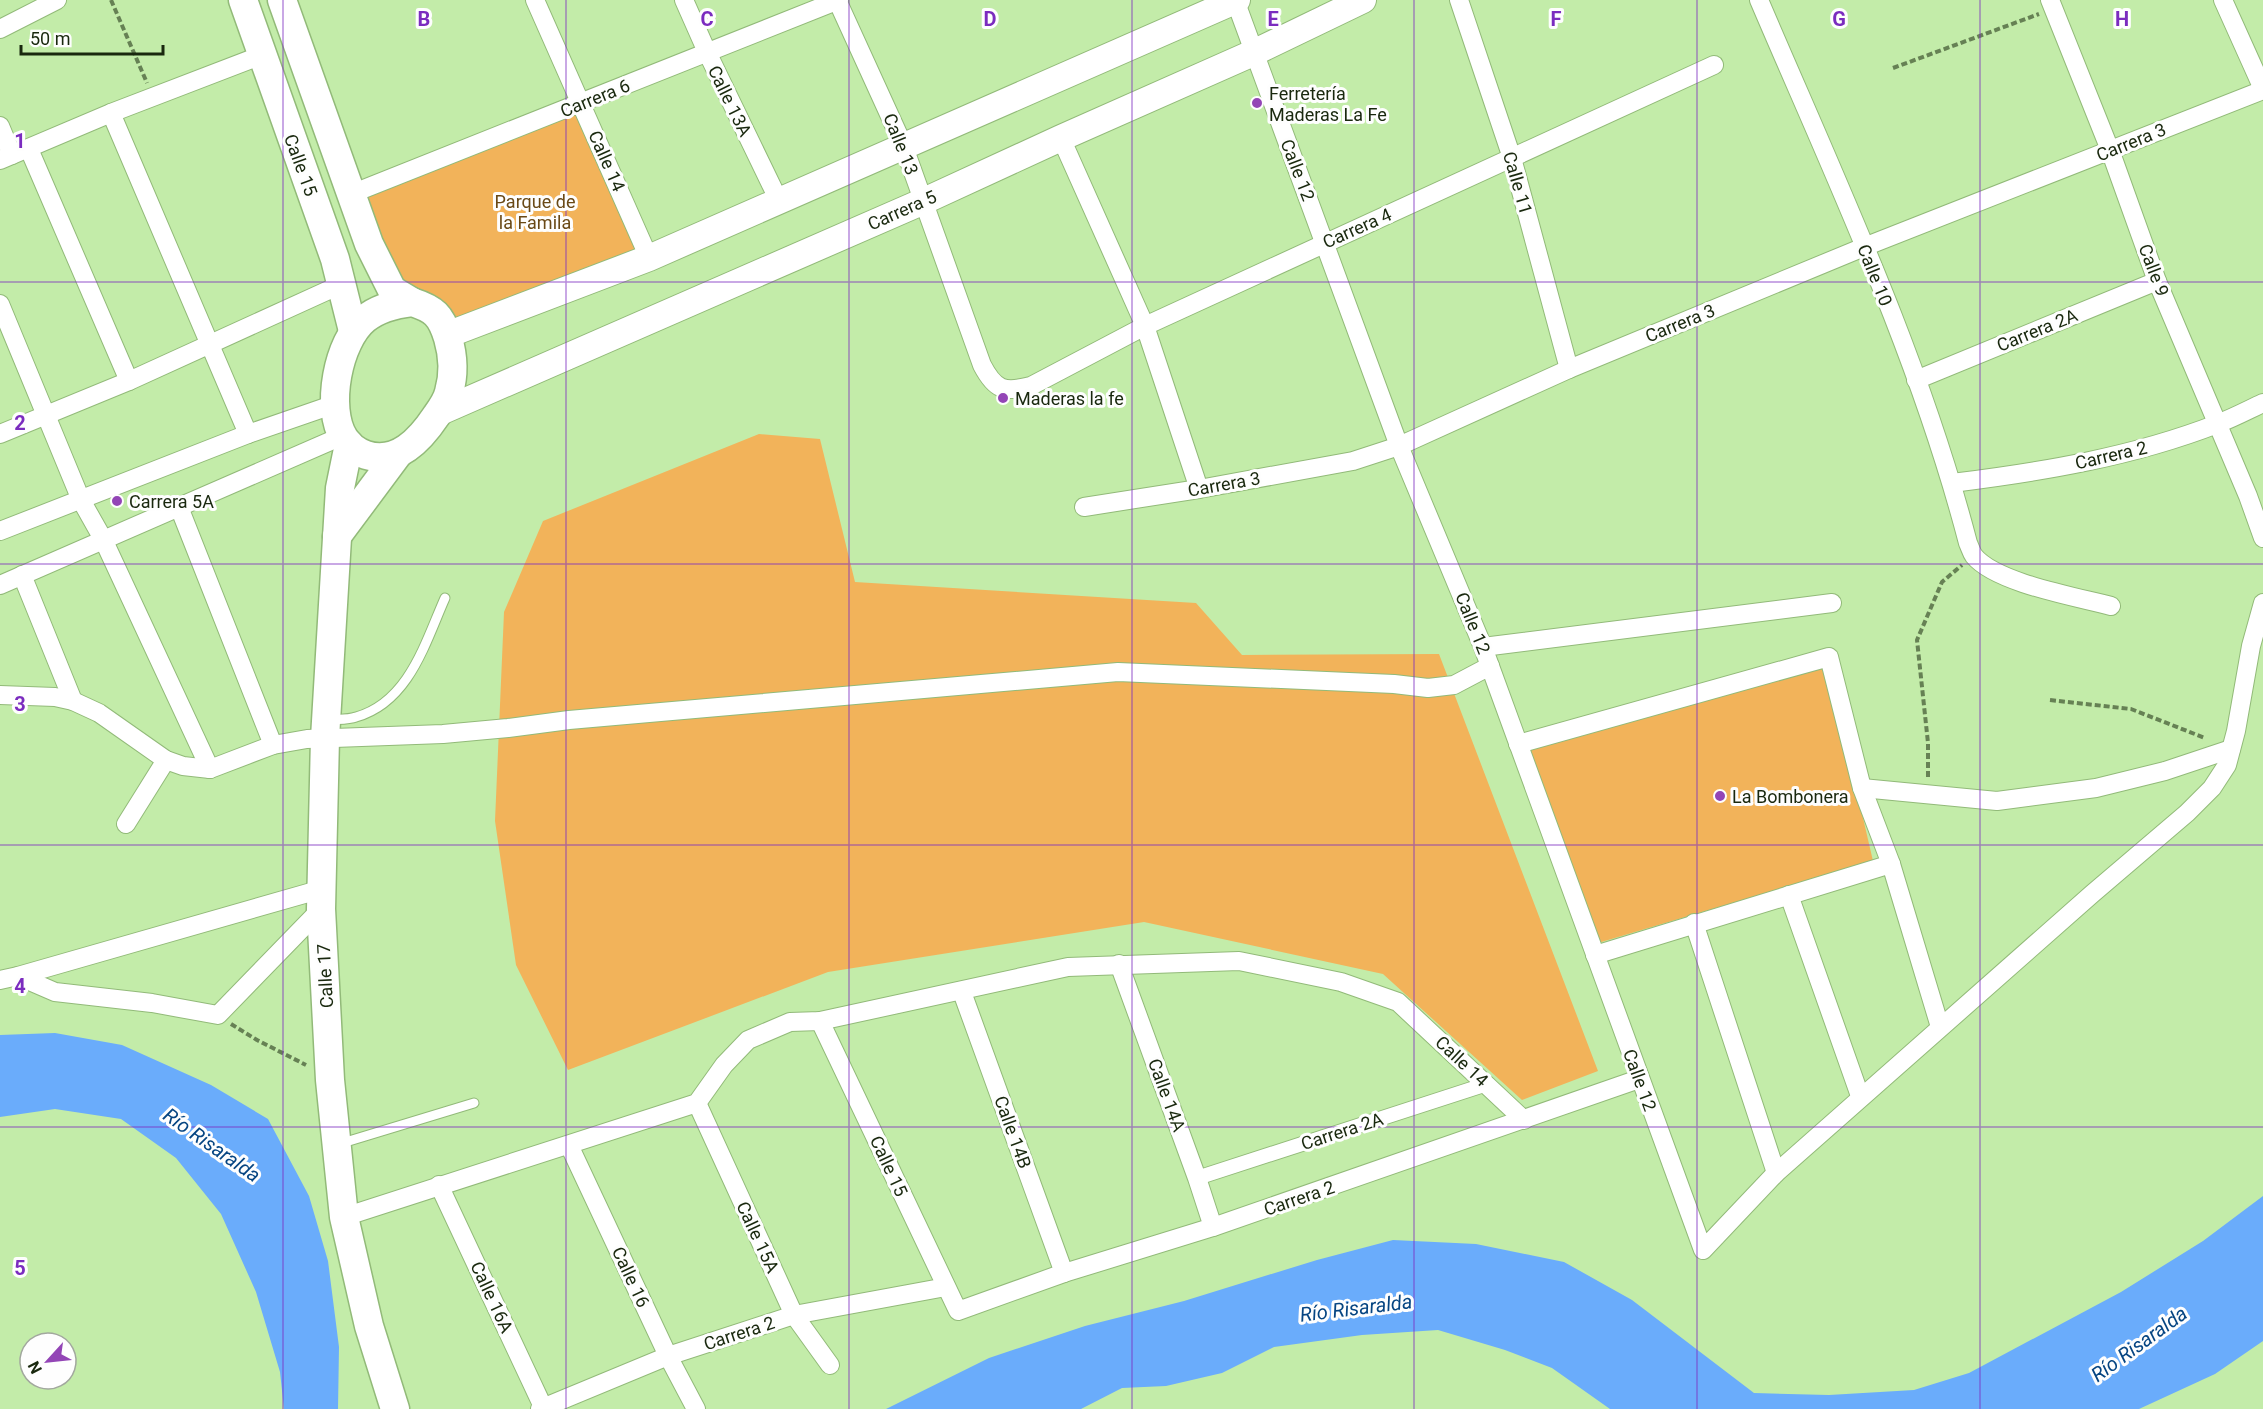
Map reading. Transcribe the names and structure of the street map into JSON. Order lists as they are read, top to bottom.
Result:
{
  "streets": {
    "main road": ["Calle 15", "Carrera 5", "Calle 17"],
    "street": [
      "Carrera 6",
      "Calle 13A",
      "Carrera 3",
      "Calle 13",
      "Calle 14",
      "Calle 12",
      "Calle 11",
      "Carrera 4",
      "Calle 9",
      "Calle 10",
      "Carrera 2A",
      "Carrera 2",
      "Calle 14A",
      "Calle 14B",
      "Calle 15A",
      "Calle 16",
      "Calle 16A"
    ]
  },
  "crossings": [
    ["Carrera 6", "Calle 13A"],
    ["Carrera 6", "Calle 13"],
    ["Carrera 6", "Calle 14"],
    ["Carrera 6", "Calle 15"],
    ["Carrera 3", "Calle 12"],
    ["Carrera 3", "Calle 11"],
    ["Carrera 3", "Calle 9"],
    ["Carrera 3", "Calle 10"],
    ["Calle 13", "Carrera 5"],
    ["Calle 13", "Carrera 4"],
    ["Calle 14", "Carrera 2A"],
    ["Calle 14", "Carrera 2"],
    ["Calle 14", "Calle 14A"],
    ["Calle 15", "Carrera 5"],
    ["Calle 15", "Carrera 2"],
    ["Calle 15", "Calle 17"],
    ["Calle 12", "Carrera 5"],
    ["Calle 12", "Carrera 4"],
    ["Calle 12", "Carrera 2"],
    ["Calle 11", "Carrera 4"],
    ["Carrera 5", "Calle 17"],
    ["Calle 9", "Carrera 2A"],
    ["Calle 9", "Carrera 2"],
    ["Calle 10", "Carrera 2A"],
    ["Calle 10", "Carrera 2"],
    ["Carrera 2A", "Calle 14A"],
    ["Carrera 2", "Calle 14A"],
    ["Carrera 2", "Calle 14B"],
    ["Carrera 2", "Calle 15A"],
    ["Carrera 2", "Calle 16"],
    ["Carrera 2", "Calle 16A"]
  ],
  "water": ["Río Risaralda"],
  "parks": ["Parque de la Famila"],
  "places": [
    "Ferretería Maderas La Fe",
    "Maderas la fe",
    "Carrera 5A",
    "La Bombonera"
  ],
  "scale_bar": "50 m",
  "north": "bottom left",
  "grid": {
    "columns": [
      "B",
      "C",
      "D",
      "E",
      "F",
      "G",
      "H"
    ],
    "rows": [
      "1",
      "2",
      "3",
      "4",
      "5"
    ]
  }
}
